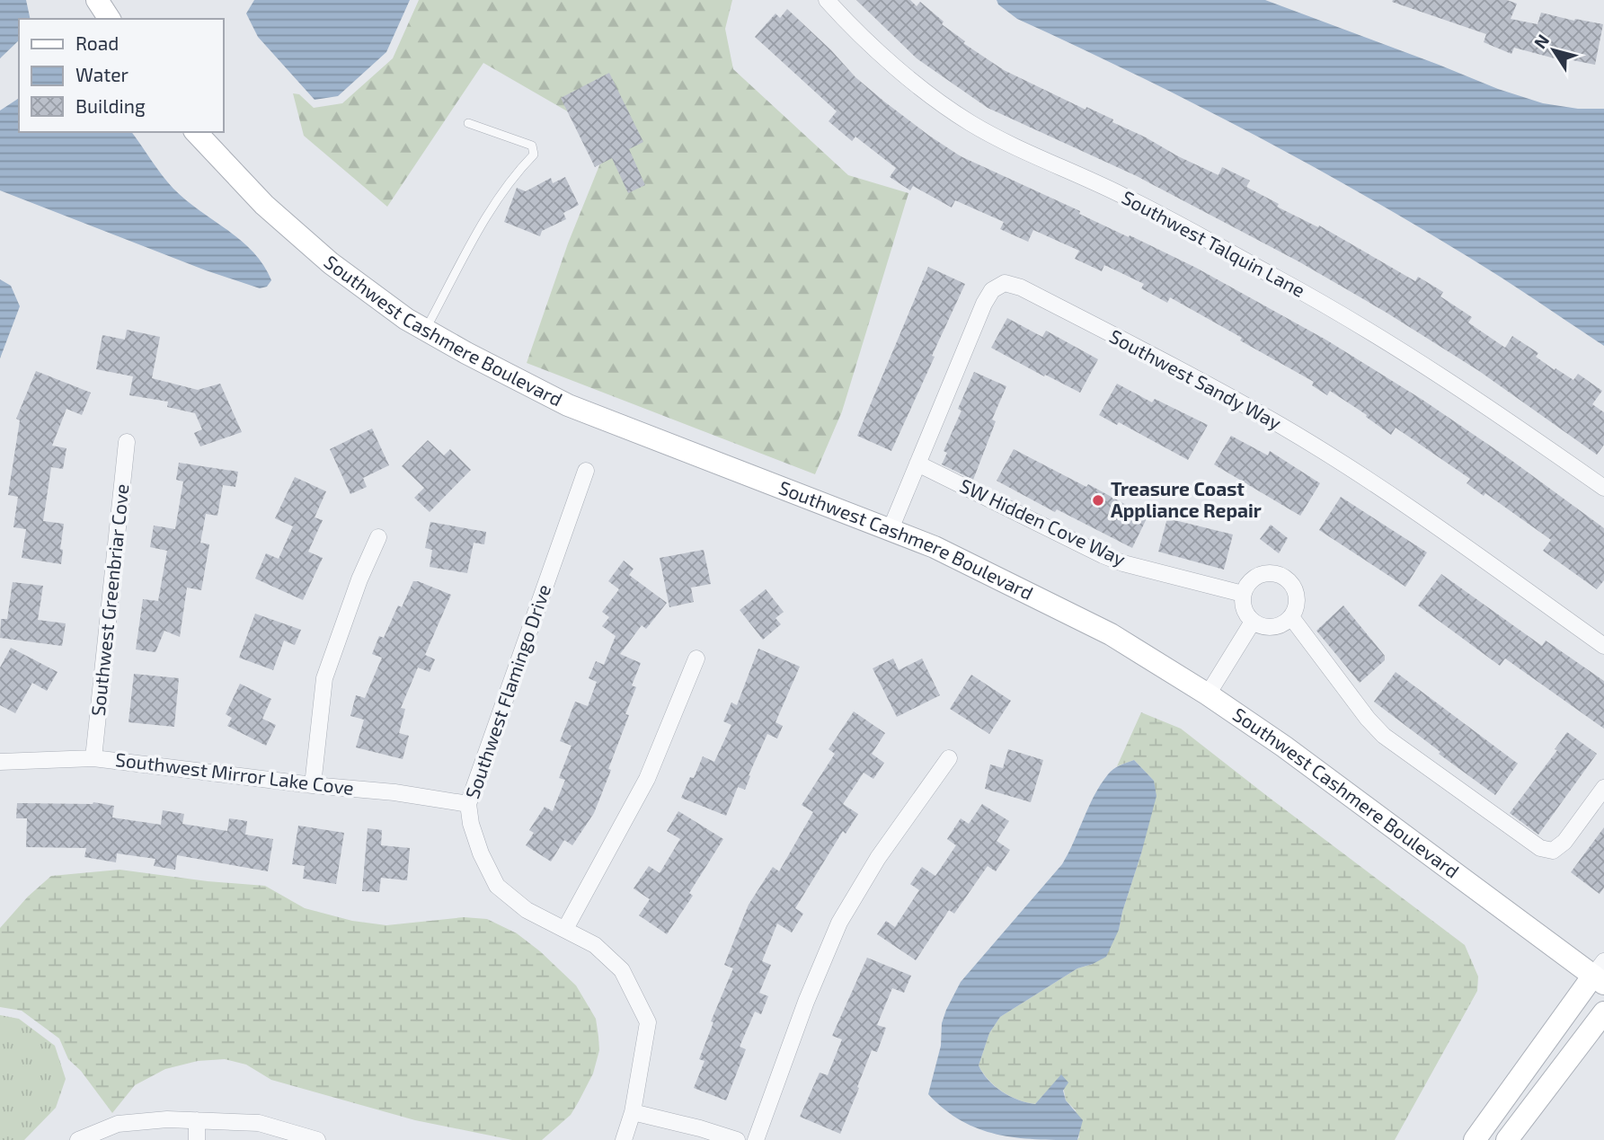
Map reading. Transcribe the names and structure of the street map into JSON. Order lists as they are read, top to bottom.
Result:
{
  "streets": {
    "street": [
      "Southwest Talquin Lane",
      "Southwest Cashmere Boulevard",
      "Southwest Sandy Way",
      "SW Hidden Cove Way",
      "Southwest Greenbriar Cove",
      "Southwest Flamingo Drive",
      "Southwest Mirror Lake Cove"
    ]
  },
  "crossings": [
    ["Southwest Cashmere Boulevard", "Southwest Sandy Way"],
    ["Southwest Sandy Way", "SW Hidden Cove Way"],
    ["Southwest Greenbriar Cove", "Southwest Mirror Lake Cove"],
    ["Southwest Flamingo Drive", "Southwest Mirror Lake Cove"]
  ],
  "places": ["Treasure Coast Appliance Repair"],
  "legend": ["Road", "Water", "Building"],
  "north": "top left"
}
